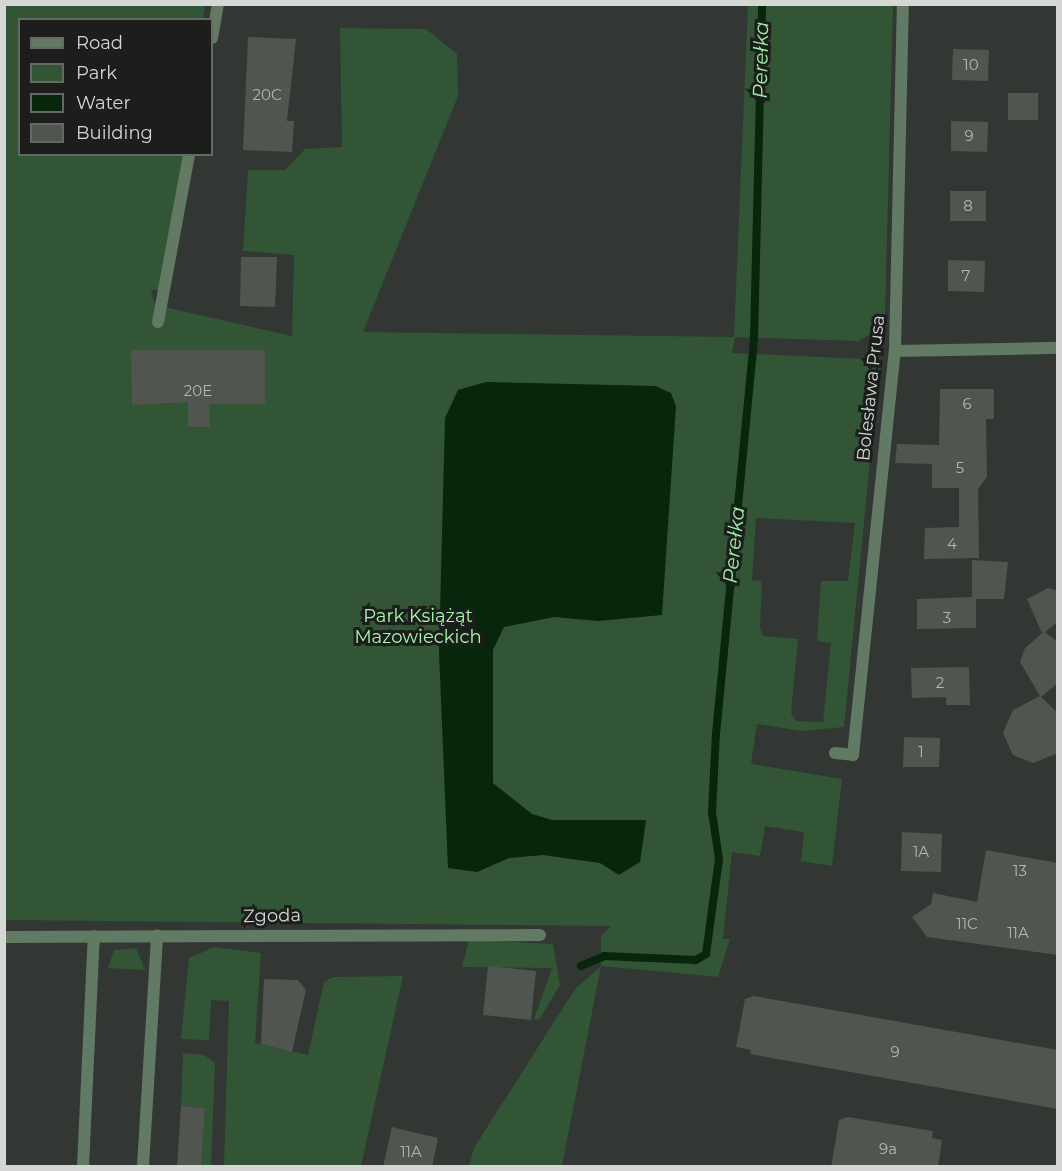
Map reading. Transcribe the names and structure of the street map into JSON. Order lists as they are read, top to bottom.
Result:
{
  "streets": {
    "street": ["Bolesława Prusa", "Zgoda"]
  },
  "water": ["Perełka"],
  "parks": ["Park Książąt Mazowieckich"],
  "house_numbers": [
    "10",
    "20C",
    "9",
    "8",
    "7",
    "20E",
    "6",
    "5",
    "4",
    "3",
    "2",
    "1",
    "1A",
    "13",
    "11C",
    "11A",
    "9",
    "9a",
    "11A"
  ],
  "legend": [
    "Road",
    "Park",
    "Water",
    "Building"
  ]
}
